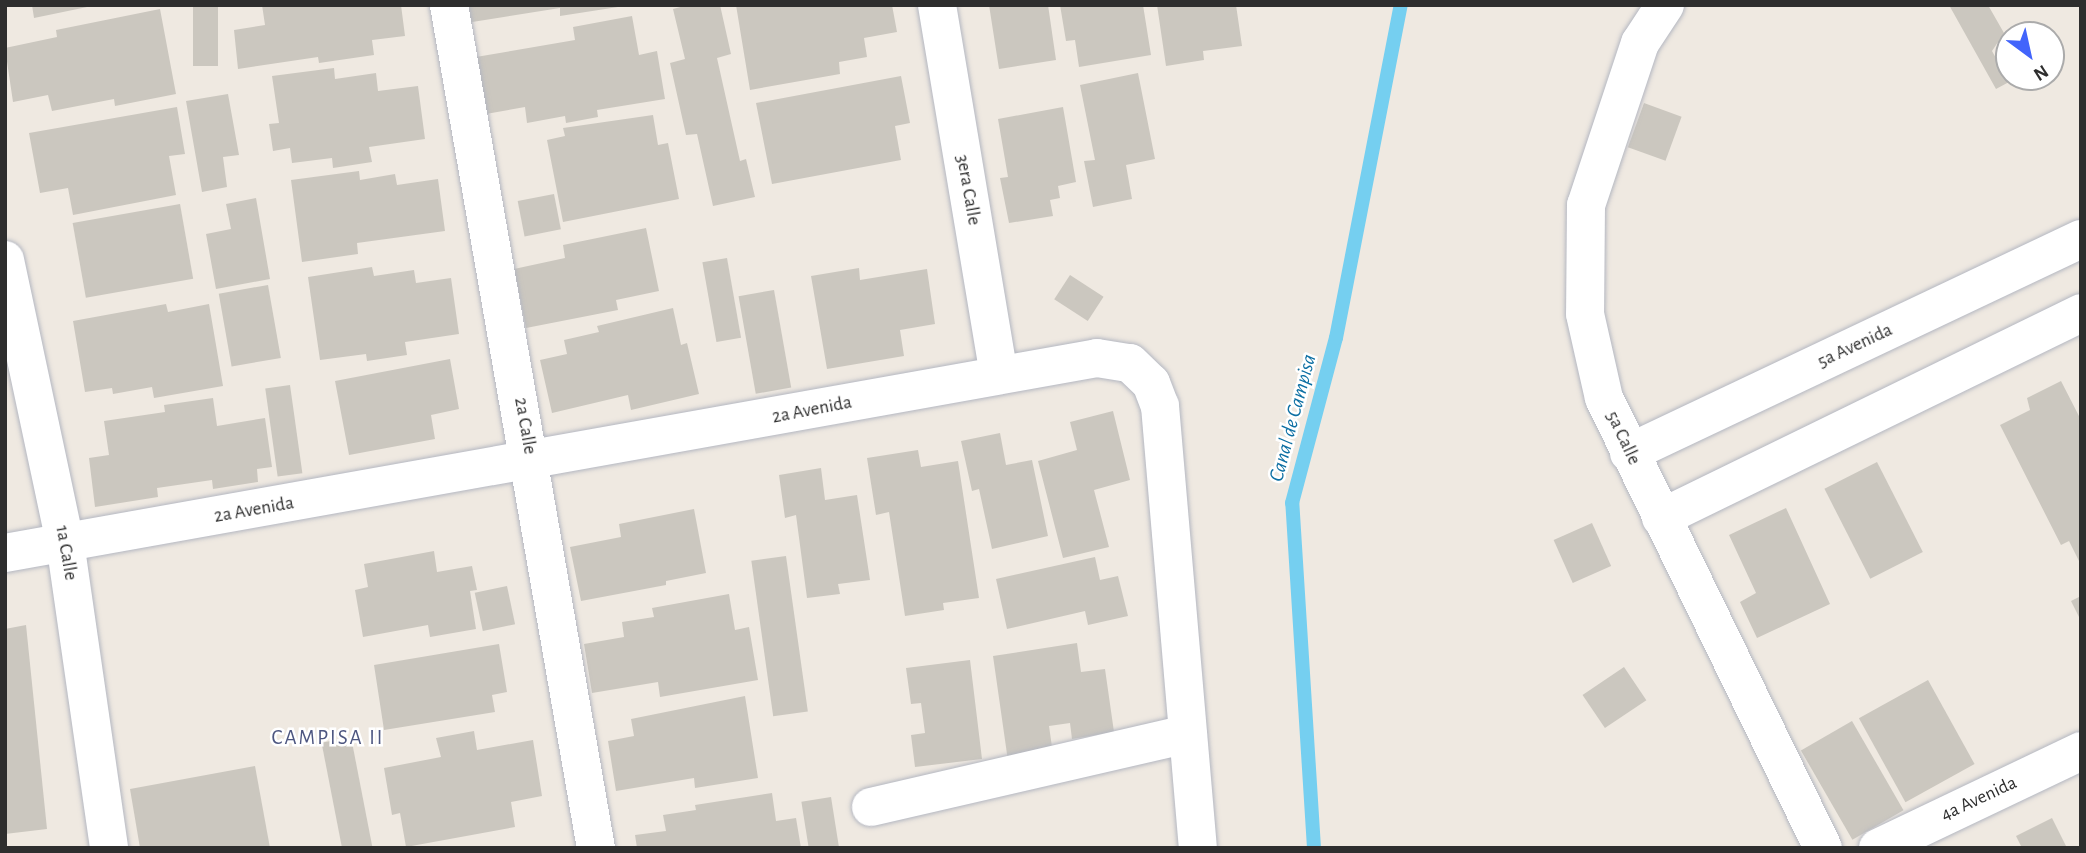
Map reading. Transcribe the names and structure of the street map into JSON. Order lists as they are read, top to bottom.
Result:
{
  "streets": {
    "street": [
      "3era Calle",
      "5a Avenida",
      "2a Avenida",
      "2a Calle",
      "5a Calle",
      "1a Calle",
      "4a Avenida"
    ]
  },
  "crossings": [
    ["3era Calle", "2a Avenida"],
    ["5a Avenida", "5a Calle"],
    ["2a Avenida", "2a Calle"],
    ["2a Avenida", "1a Calle"]
  ],
  "districts": ["CAMPISA II"],
  "water": ["Canal de Campisa"],
  "north": "bottom right"
}
